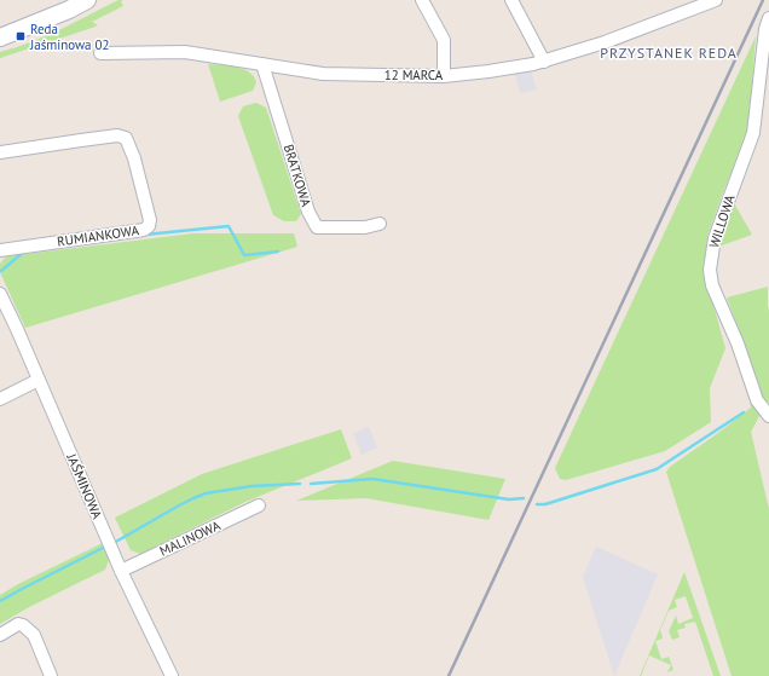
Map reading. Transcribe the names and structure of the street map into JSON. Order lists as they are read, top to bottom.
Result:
{
  "streets": {
    "street": [
      "12 MARCA",
      "BRATKOWA",
      "WILLOWA",
      "RUMIANKOWA",
      "JAŚMINOWA",
      "MALINOWA"
    ]
  },
  "crossings": [
    ["12 MARCA", "BRATKOWA"],
    ["JAŚMINOWA", "MALINOWA"]
  ],
  "districts": ["PRZYSTANEK REDA"],
  "places": {
    "transit": ["Reda Jaśminowa 02"]
  }
}
